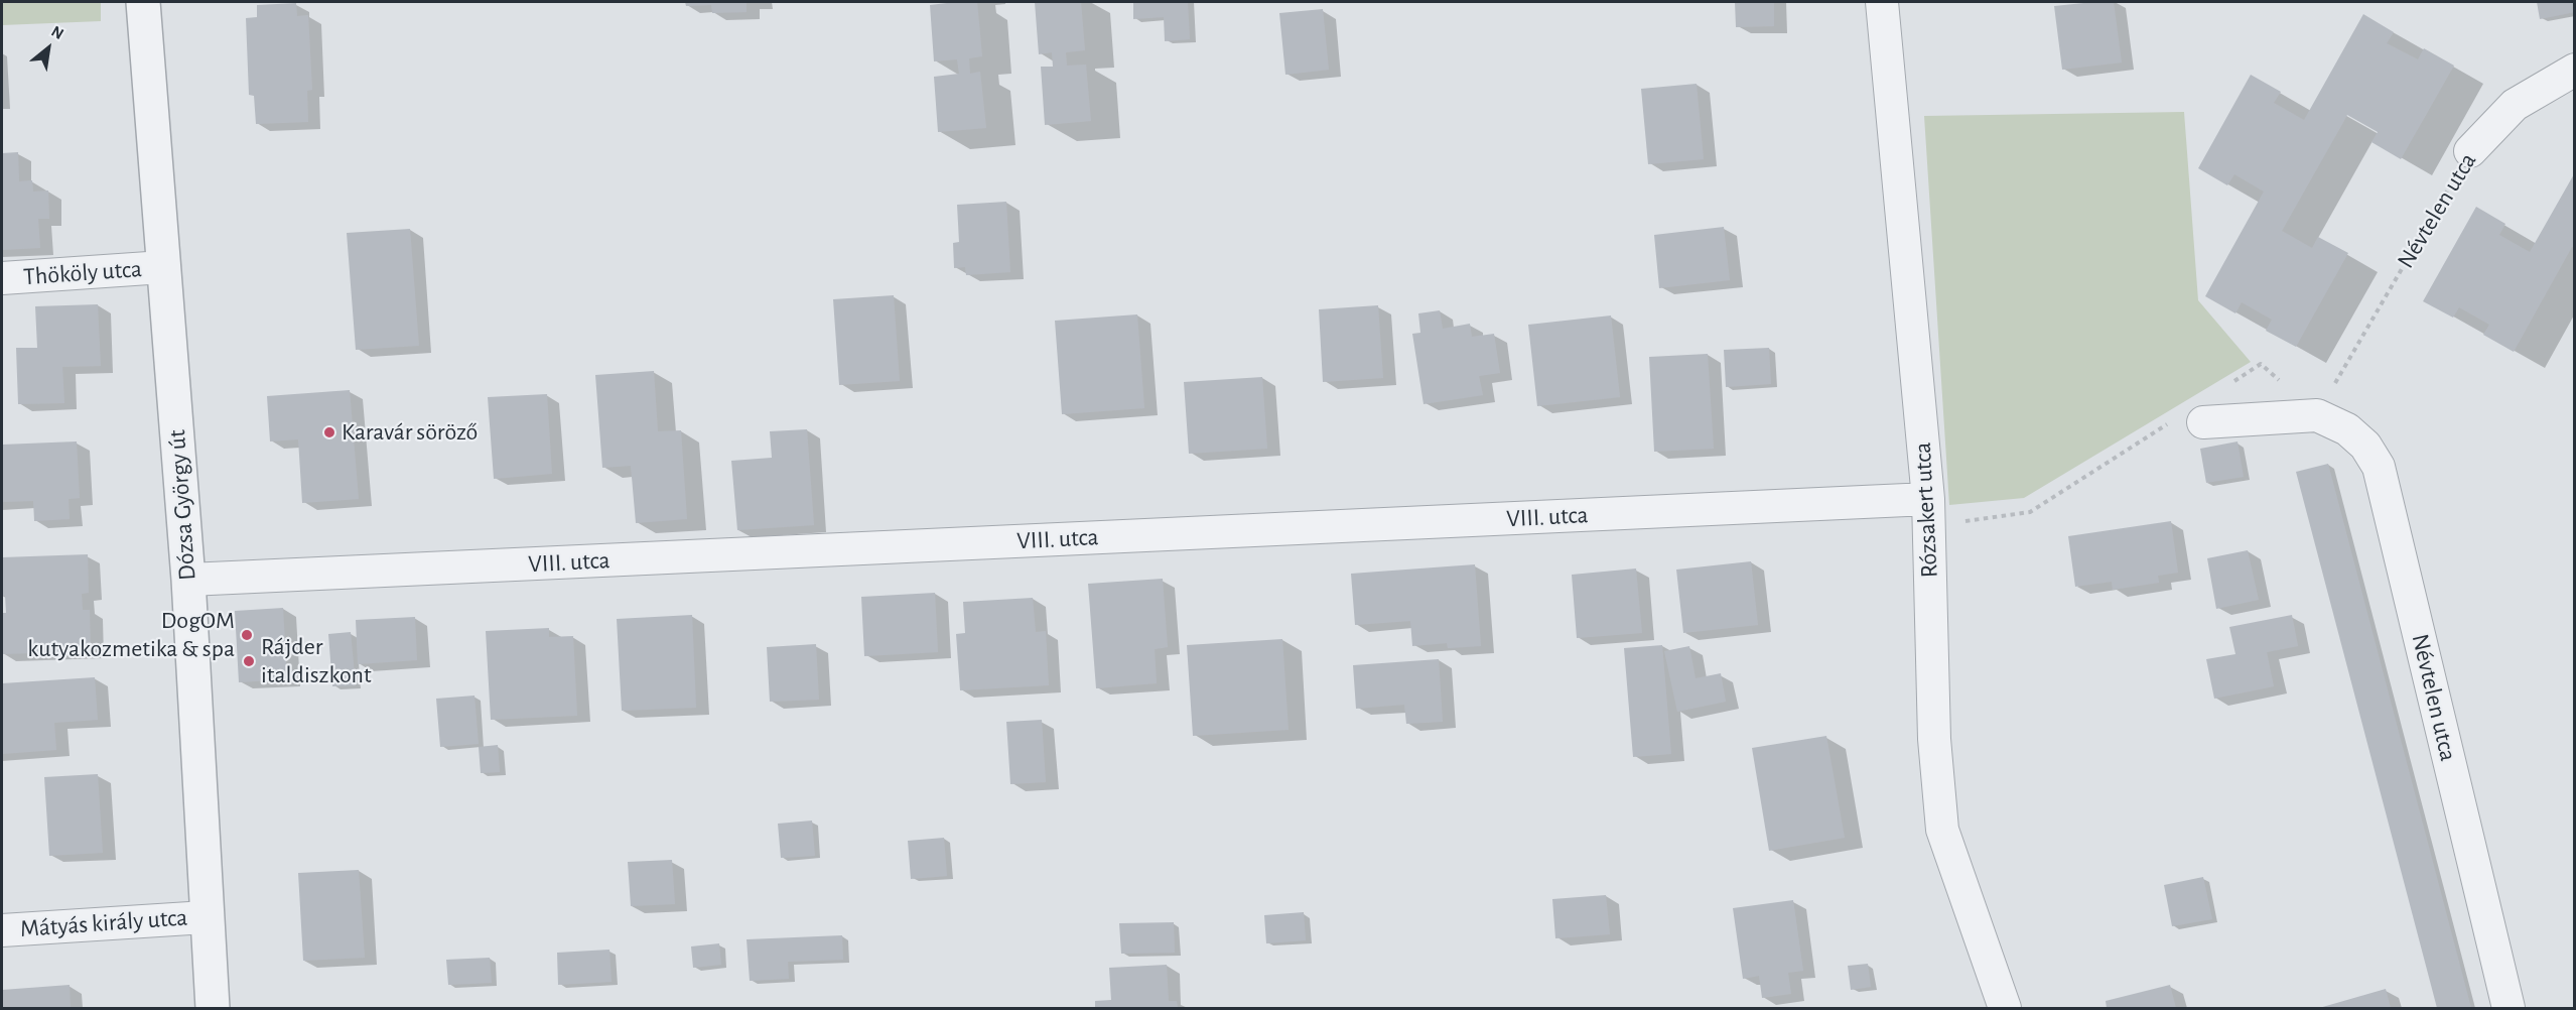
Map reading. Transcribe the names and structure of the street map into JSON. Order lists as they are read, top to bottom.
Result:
{
  "streets": {
    "street": [
      "Névtelen utca",
      "Thököly utca",
      "Dózsa György út",
      "Rózsakert utca",
      "VIII. utca",
      "Mátyás király utca"
    ]
  },
  "crossings": [
    ["Thököly utca", "Dózsa György út"],
    ["Dózsa György út", "VIII. utca"],
    ["Dózsa György út", "Mátyás király utca"],
    ["Rózsakert utca", "VIII. utca"]
  ],
  "places": ["Karavár söröző", "DogOM kutyakozmetika & spa", "Rájder italdiszkont"],
  "north": "top right"
}
